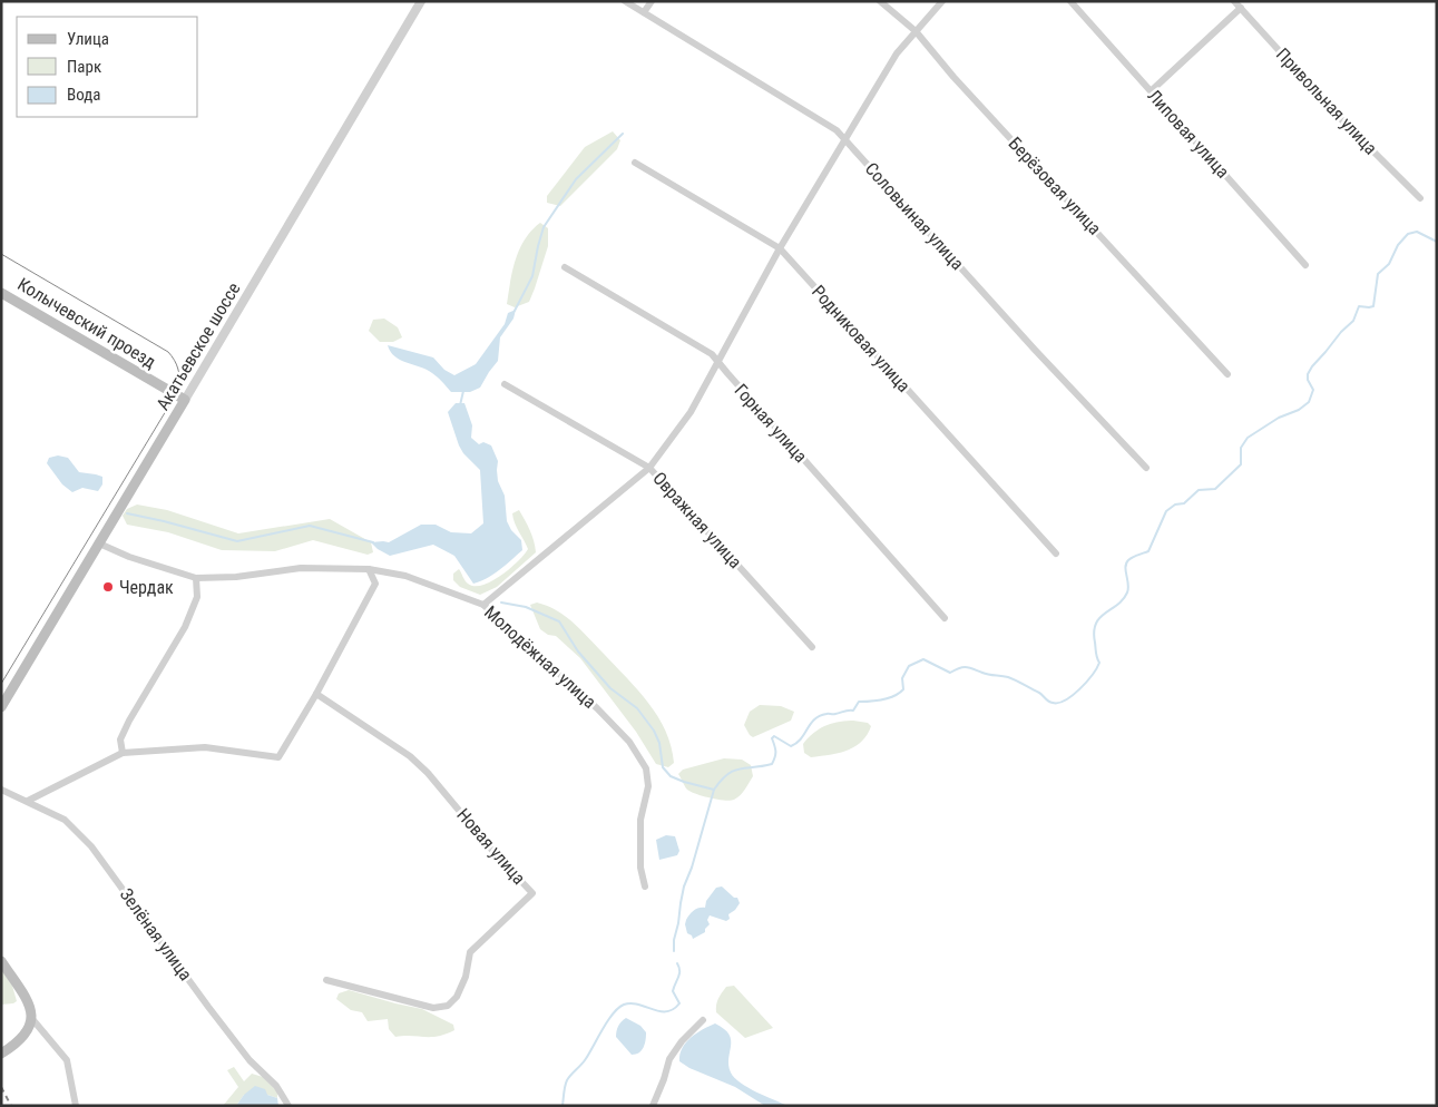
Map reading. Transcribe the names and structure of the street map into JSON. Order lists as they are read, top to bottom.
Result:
{
  "streets": {
    "main road": ["Колычевский проезд", "Акатьевское шоссе"],
    "street": [
      "Привольная улица",
      "Липовая улица",
      "Берёзовая улица",
      "Соловьиная улица",
      "Родниковая улица",
      "Горная улица",
      "Овражная улица",
      "Молодёжная улица",
      "Новая улица",
      "Зелёная улица"
    ]
  },
  "crossings": [
    ["Колычевский проезд", "Акатьевское шоссе"],
    ["Акатьевское шоссе", "Молодёжная улица"]
  ],
  "places": ["Чердак"],
  "legend": ["Улица", "Парк", "Вода"]
}
